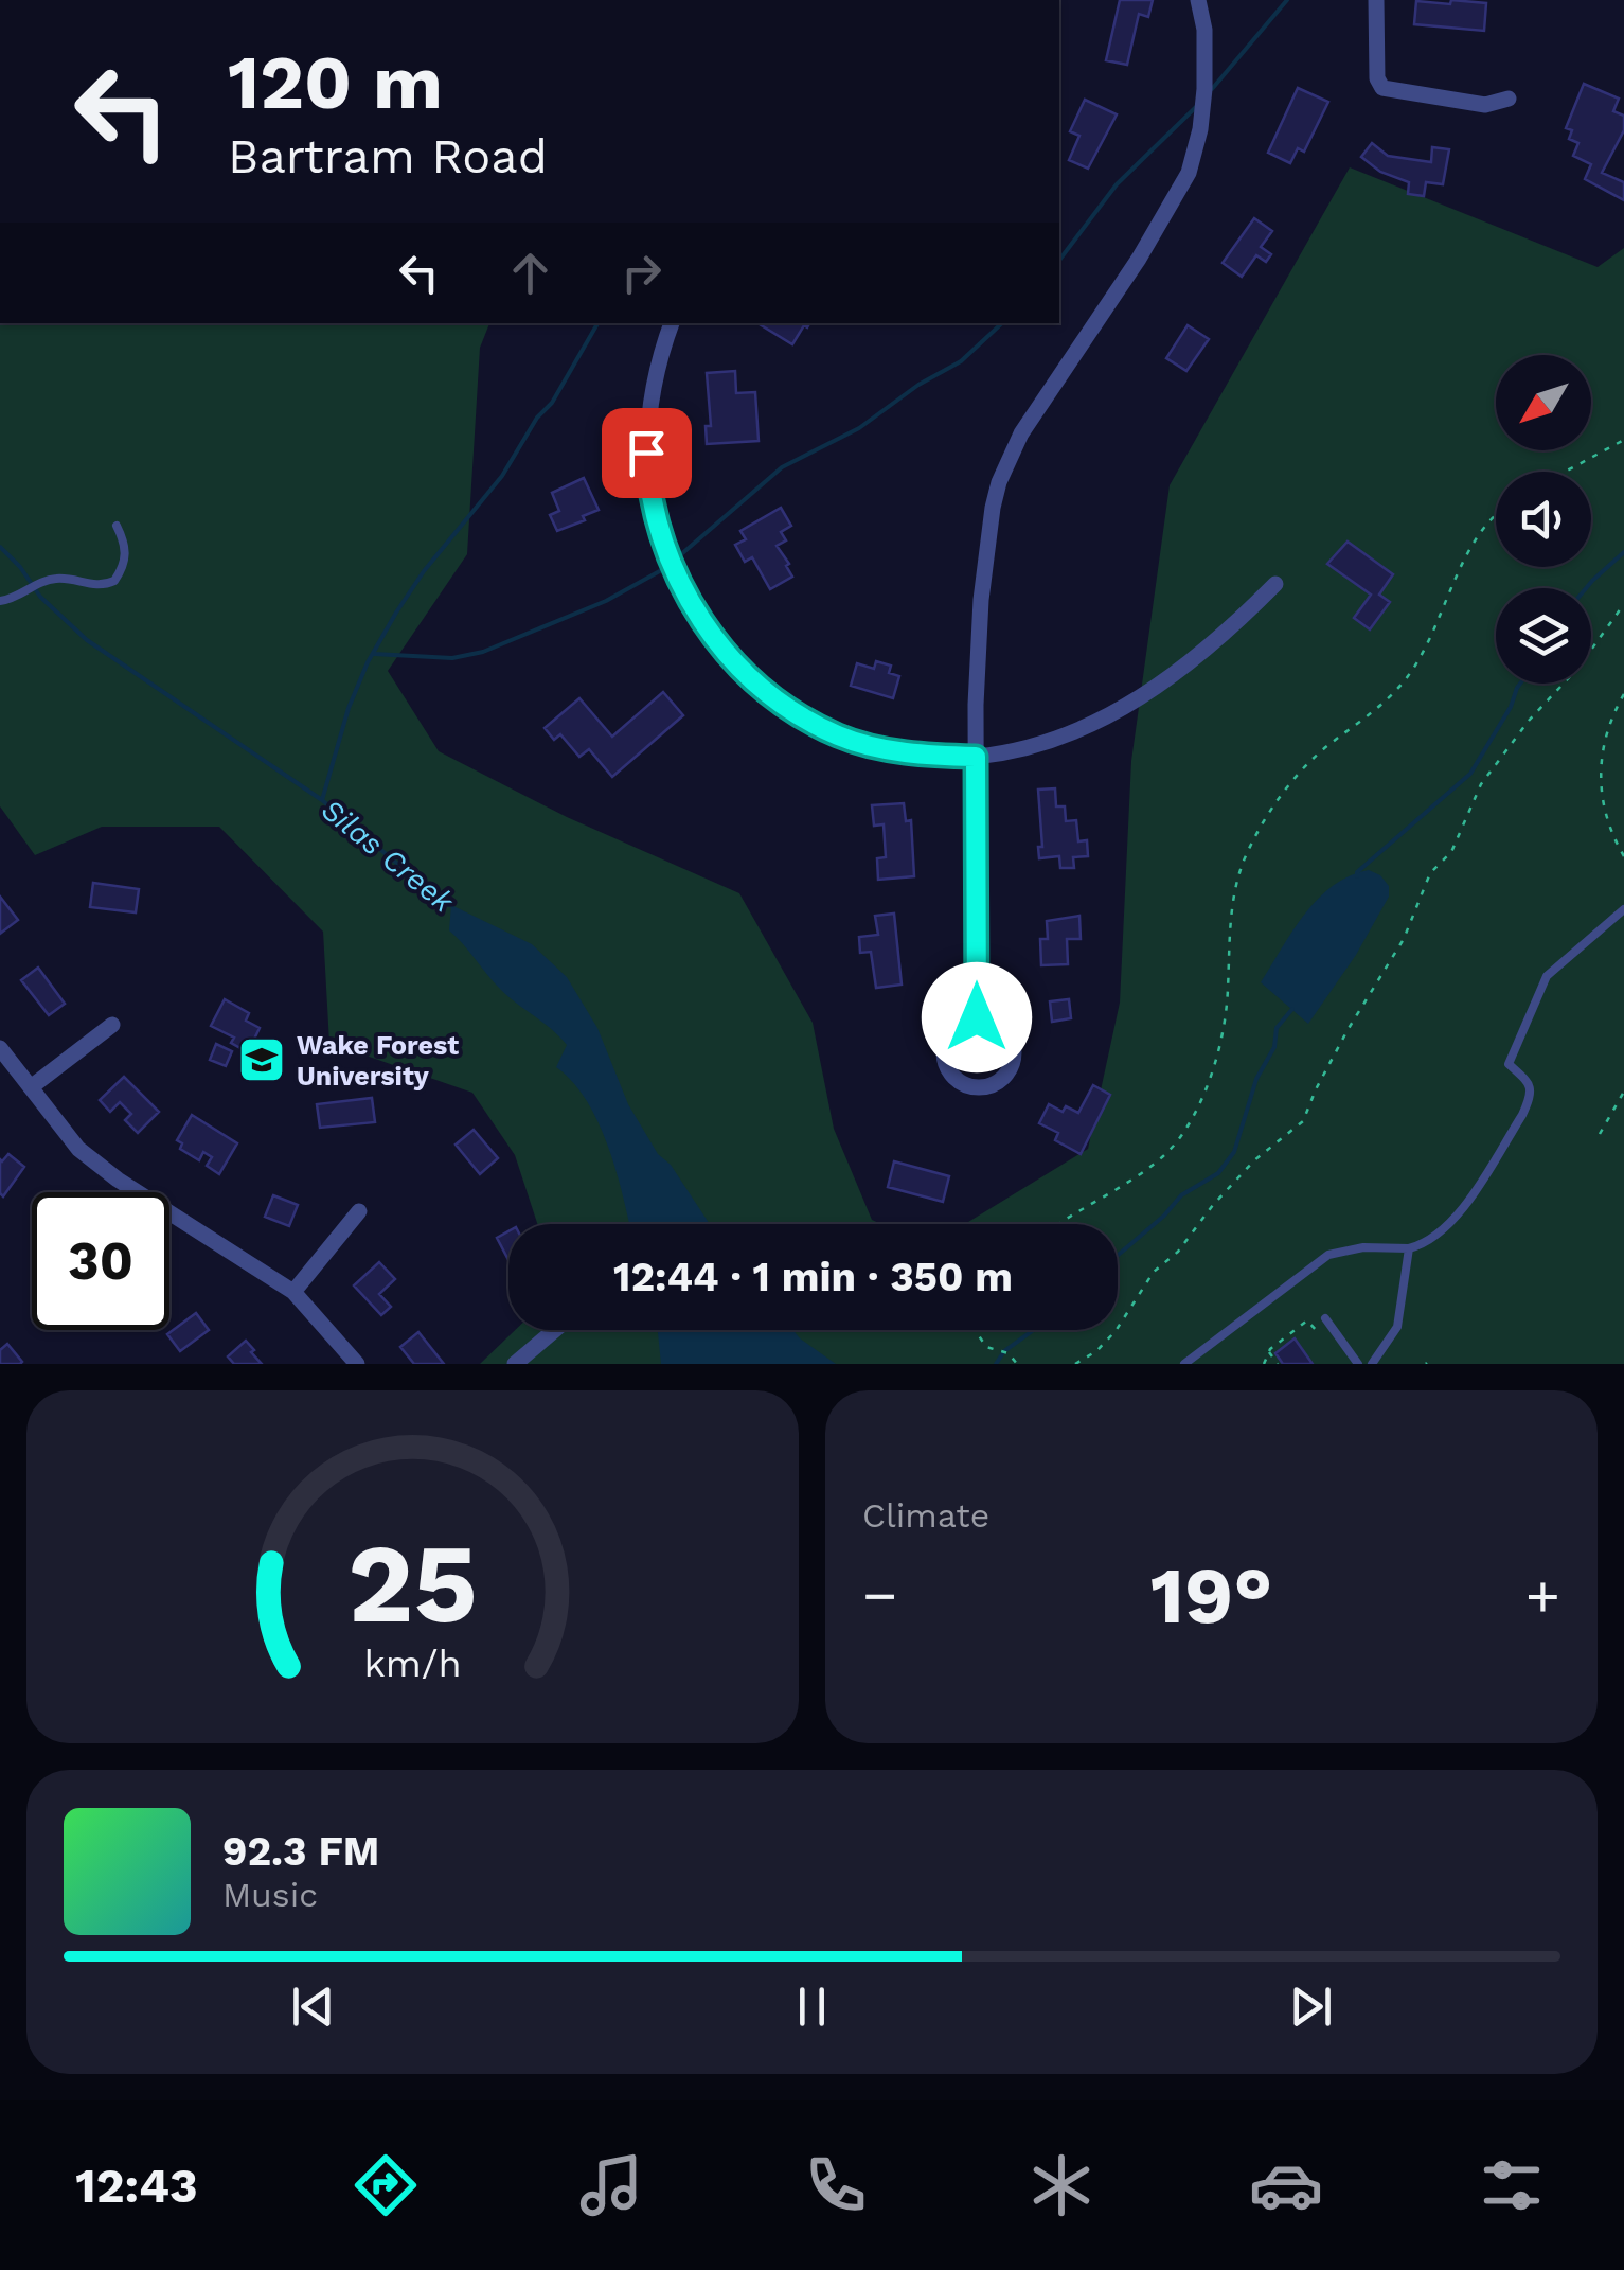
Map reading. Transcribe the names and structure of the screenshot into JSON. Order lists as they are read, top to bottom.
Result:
{
  "water": ["Silas Creek"],
  "places": {
    "school or university": ["Wake Forest University"]
  },
  "north": "bottom left",
  "page": {
    "turn": ["120 m", "Bartram Road"],
    "limit": "30",
    "trip": "12:44 · 1 min · 350 m",
    "tile": "Climate",
    "heat": ["−", "19°", "+"],
    "song": ["92.3 FM", "Music"],
    "tabs": "12:43",
    "gauge": ["25", "km/h"]
  }
}
